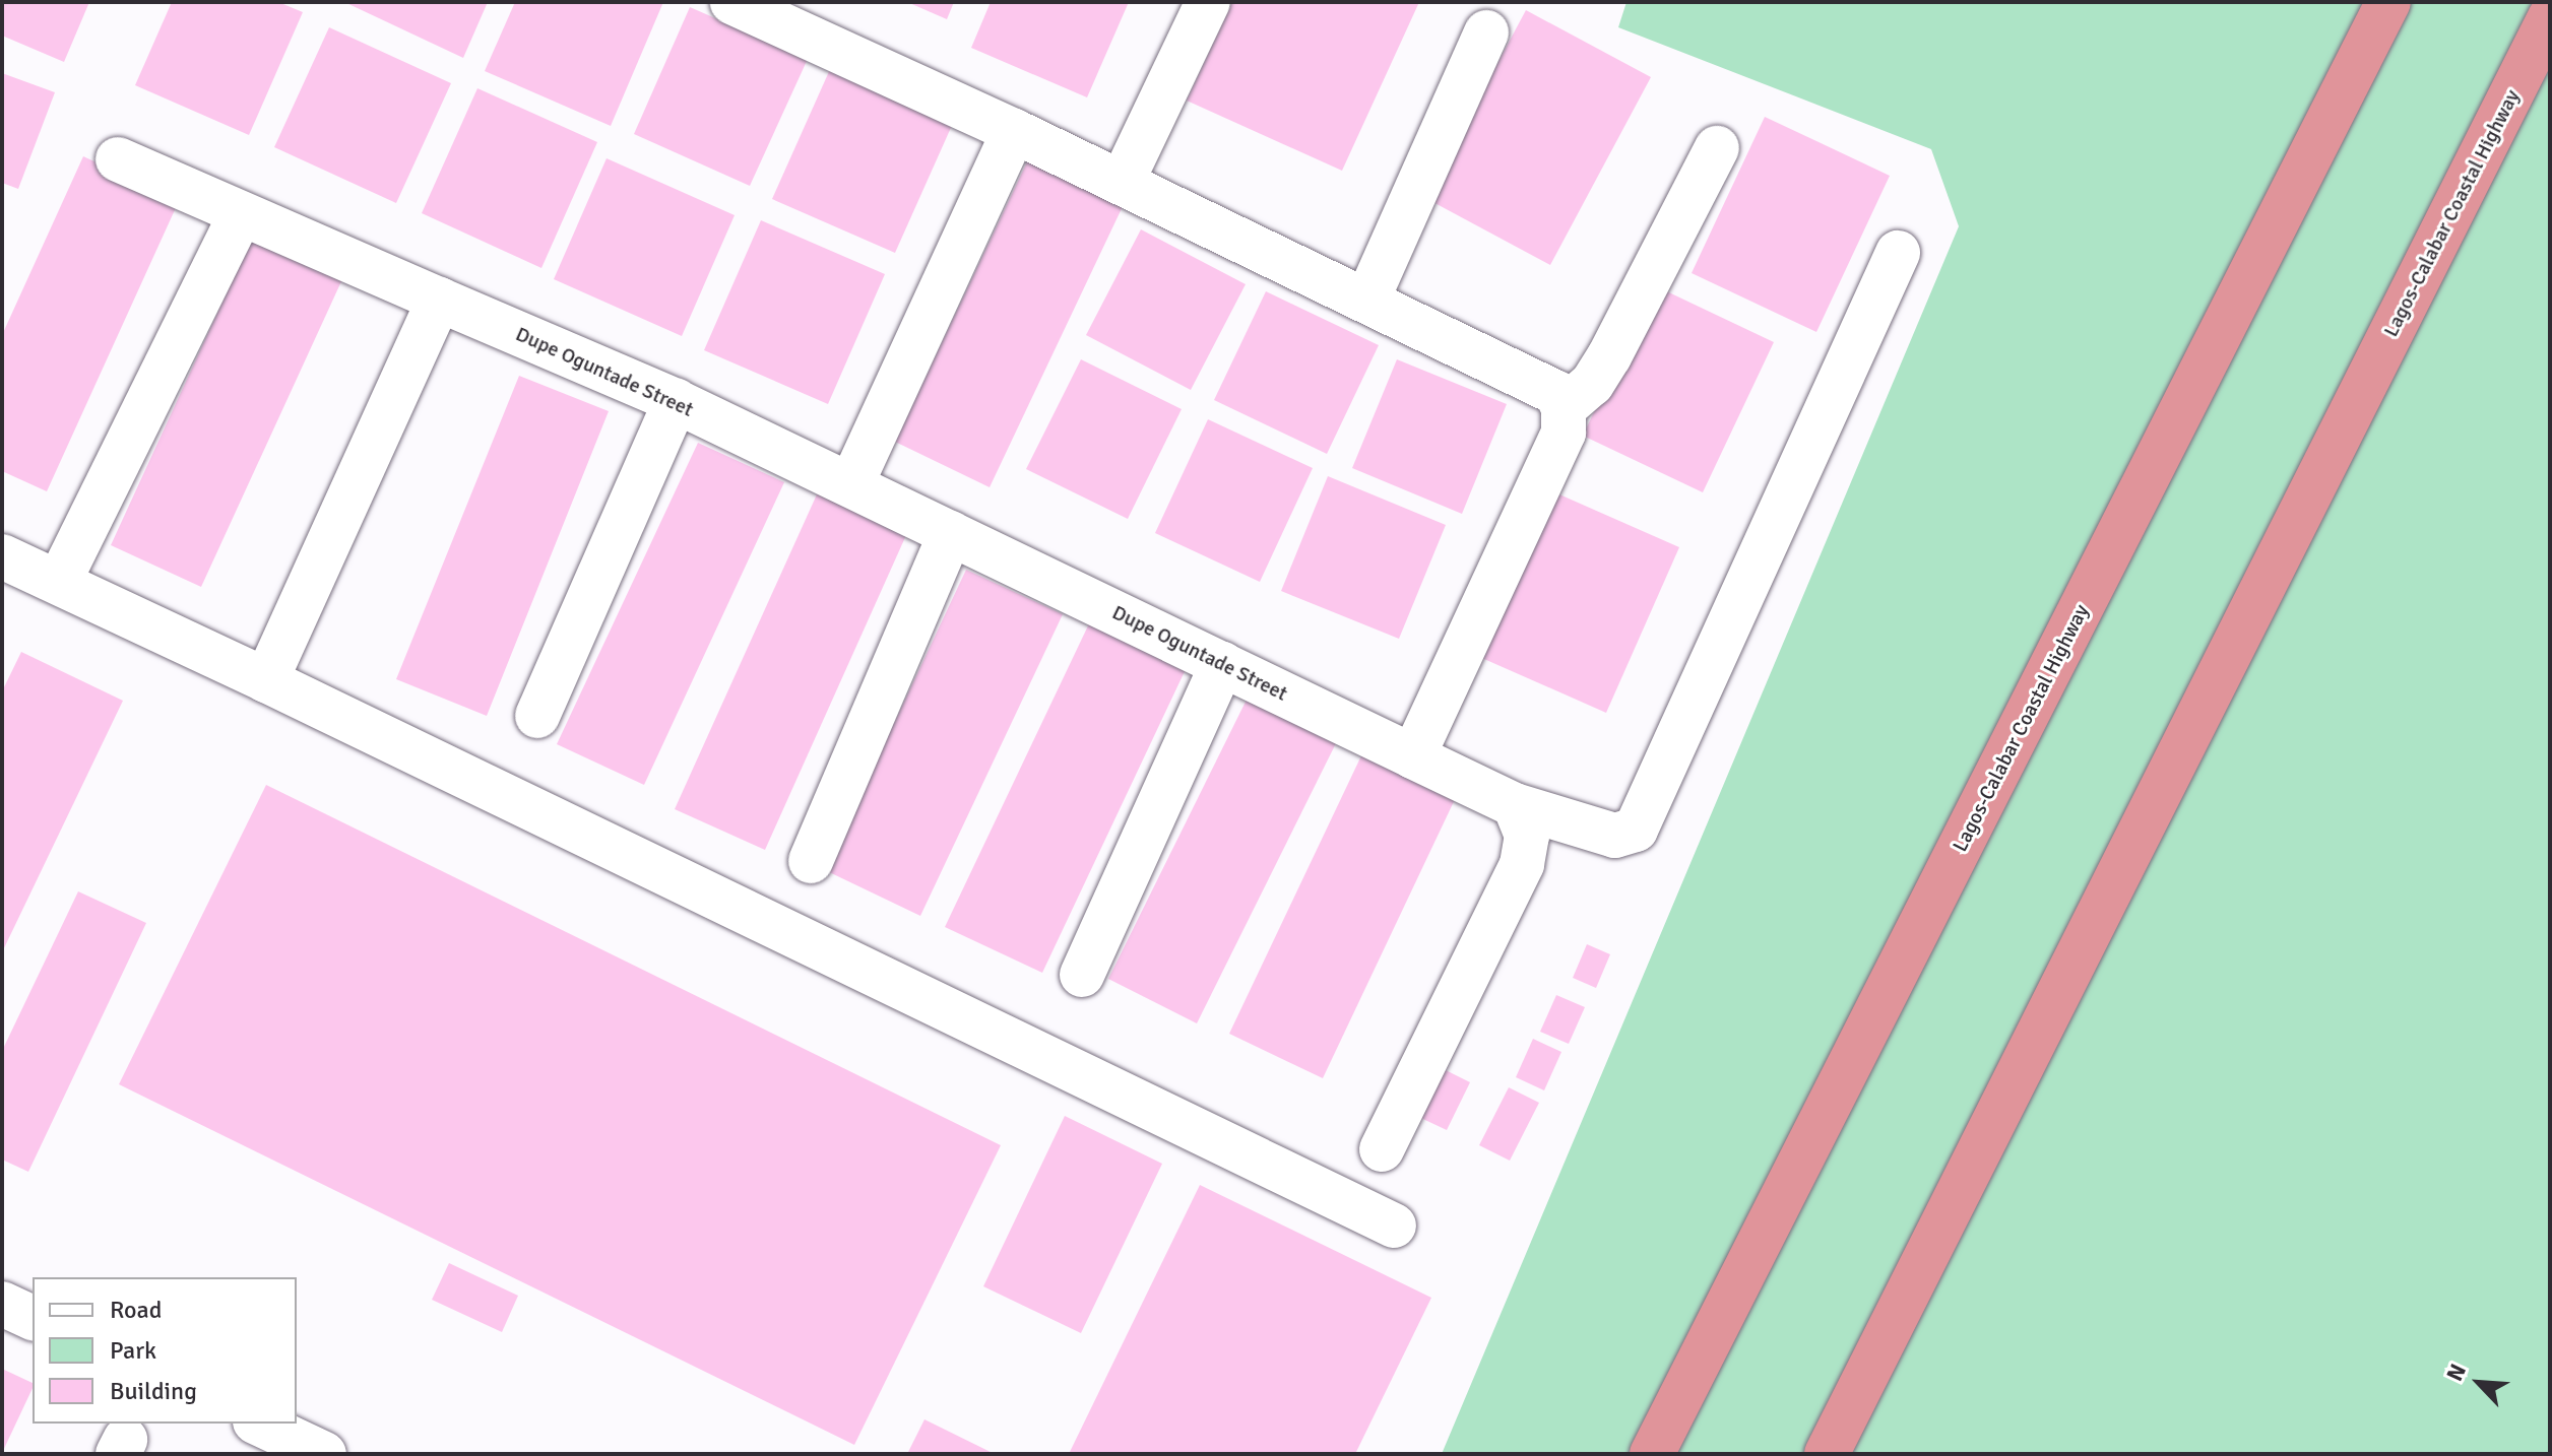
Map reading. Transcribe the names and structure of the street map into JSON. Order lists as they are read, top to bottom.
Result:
{
  "streets": {
    "highway": ["Lagos-Calabar Coastal Highway"],
    "street": ["Dupe Oguntade Street"]
  },
  "legend": ["Road", "Park", "Building"],
  "north": "top left"
}
